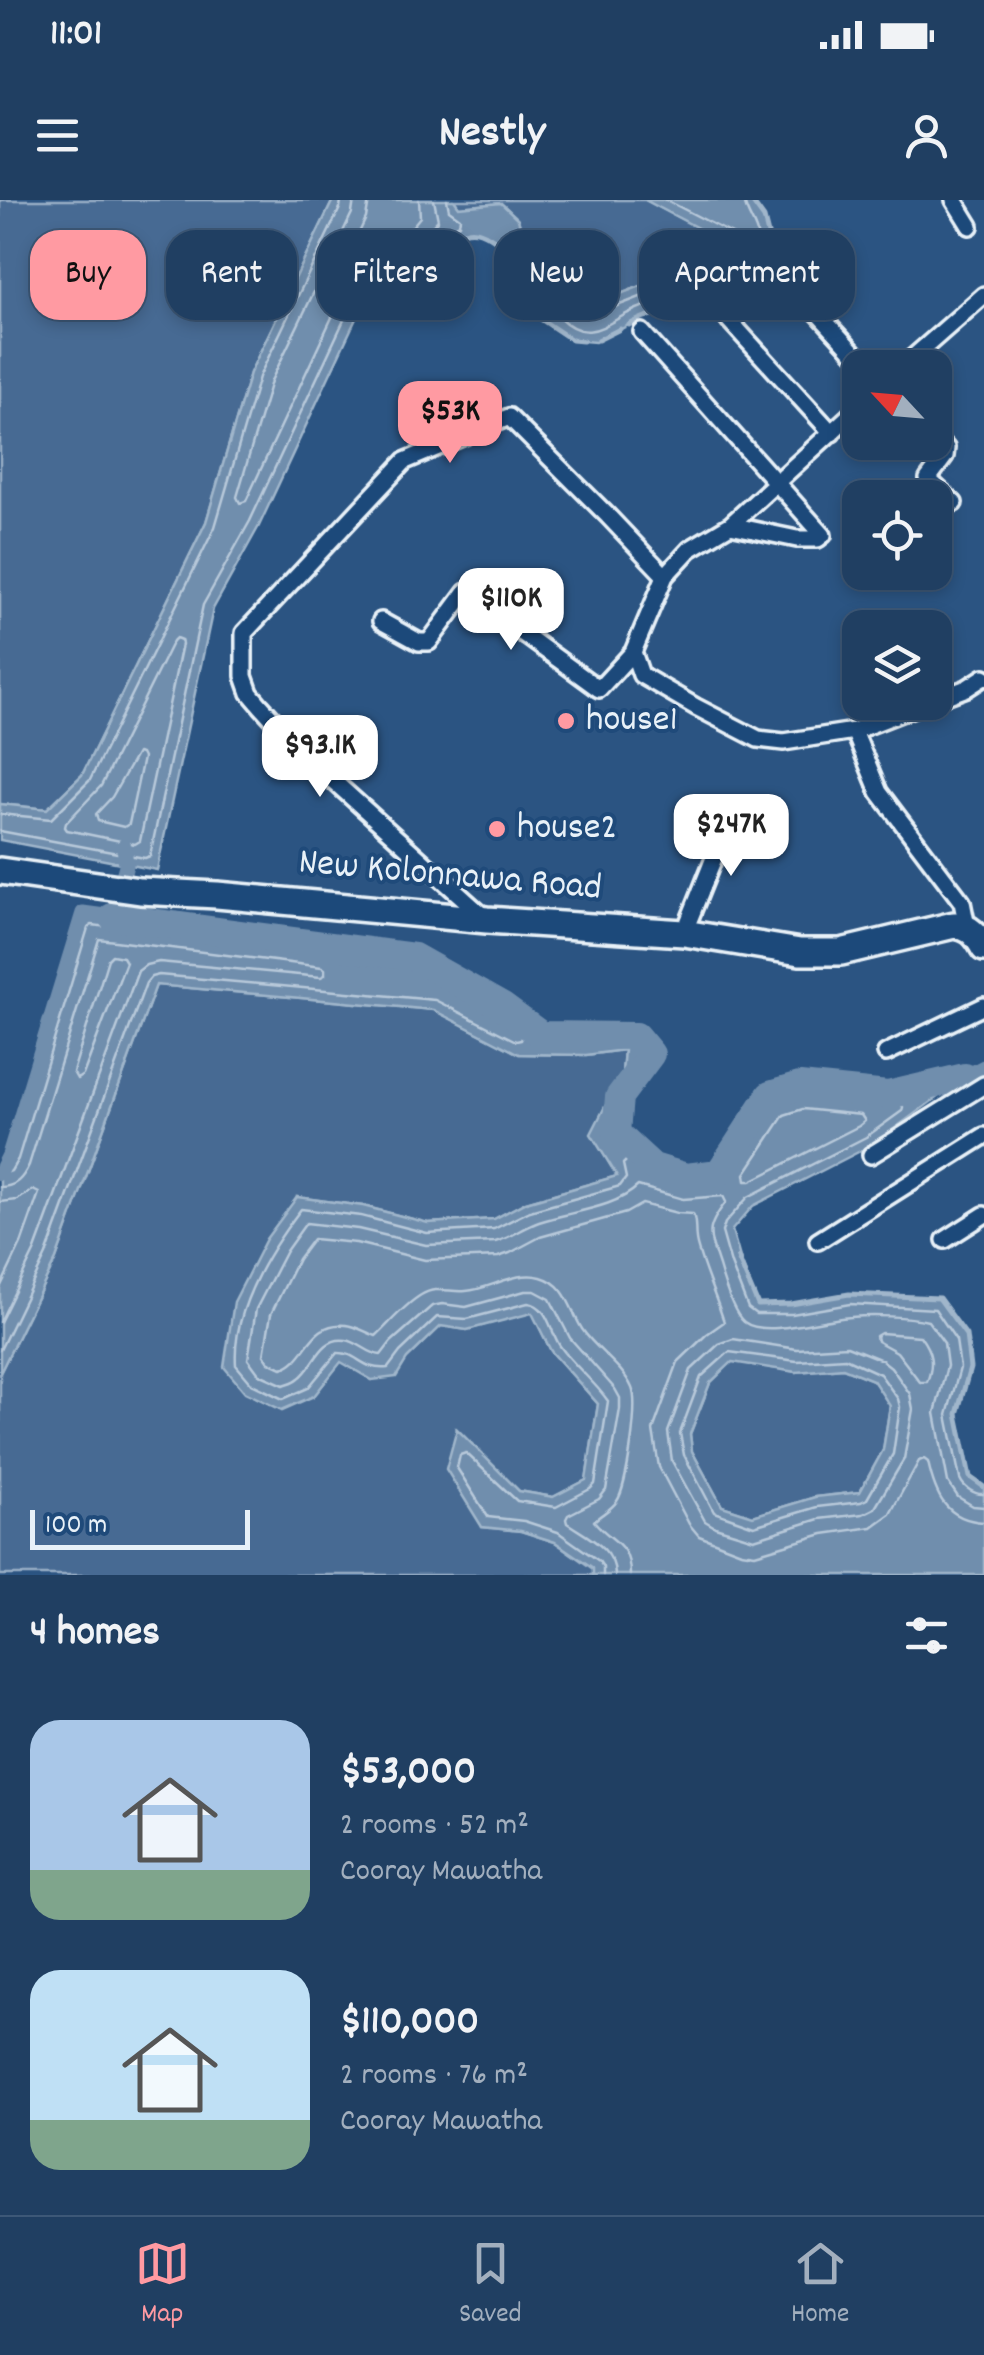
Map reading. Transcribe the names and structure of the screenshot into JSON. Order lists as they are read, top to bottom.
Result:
{
  "streets": {
    "main road": ["New Kolonnawa Road"]
  },
  "places": ["house1", "house2"],
  "scale_bar": "100 m",
  "north": "top left",
  "page": {
    "status": "11:01",
    "header": "Nestly",
    "chip": [
      "Buy",
      "Rent",
      "Filters",
      "New",
      "Apartment"
    ],
    "price": [
      "$53K",
      "$110K",
      "$93.1K",
      "$247K"
    ],
    "scale": "100 m",
    "heading": "4 homes",
    "list": [
      {
        "name": "$53,000",
        "note": "2 rooms · 52 m² · Cooray Mawatha"
      },
      {
        "name": "$110,000",
        "note": "2 rooms · 76 m² · Cooray Mawatha"
      }
    ],
    "tabs": ["Map", "Saved", "Home"]
  }
}
